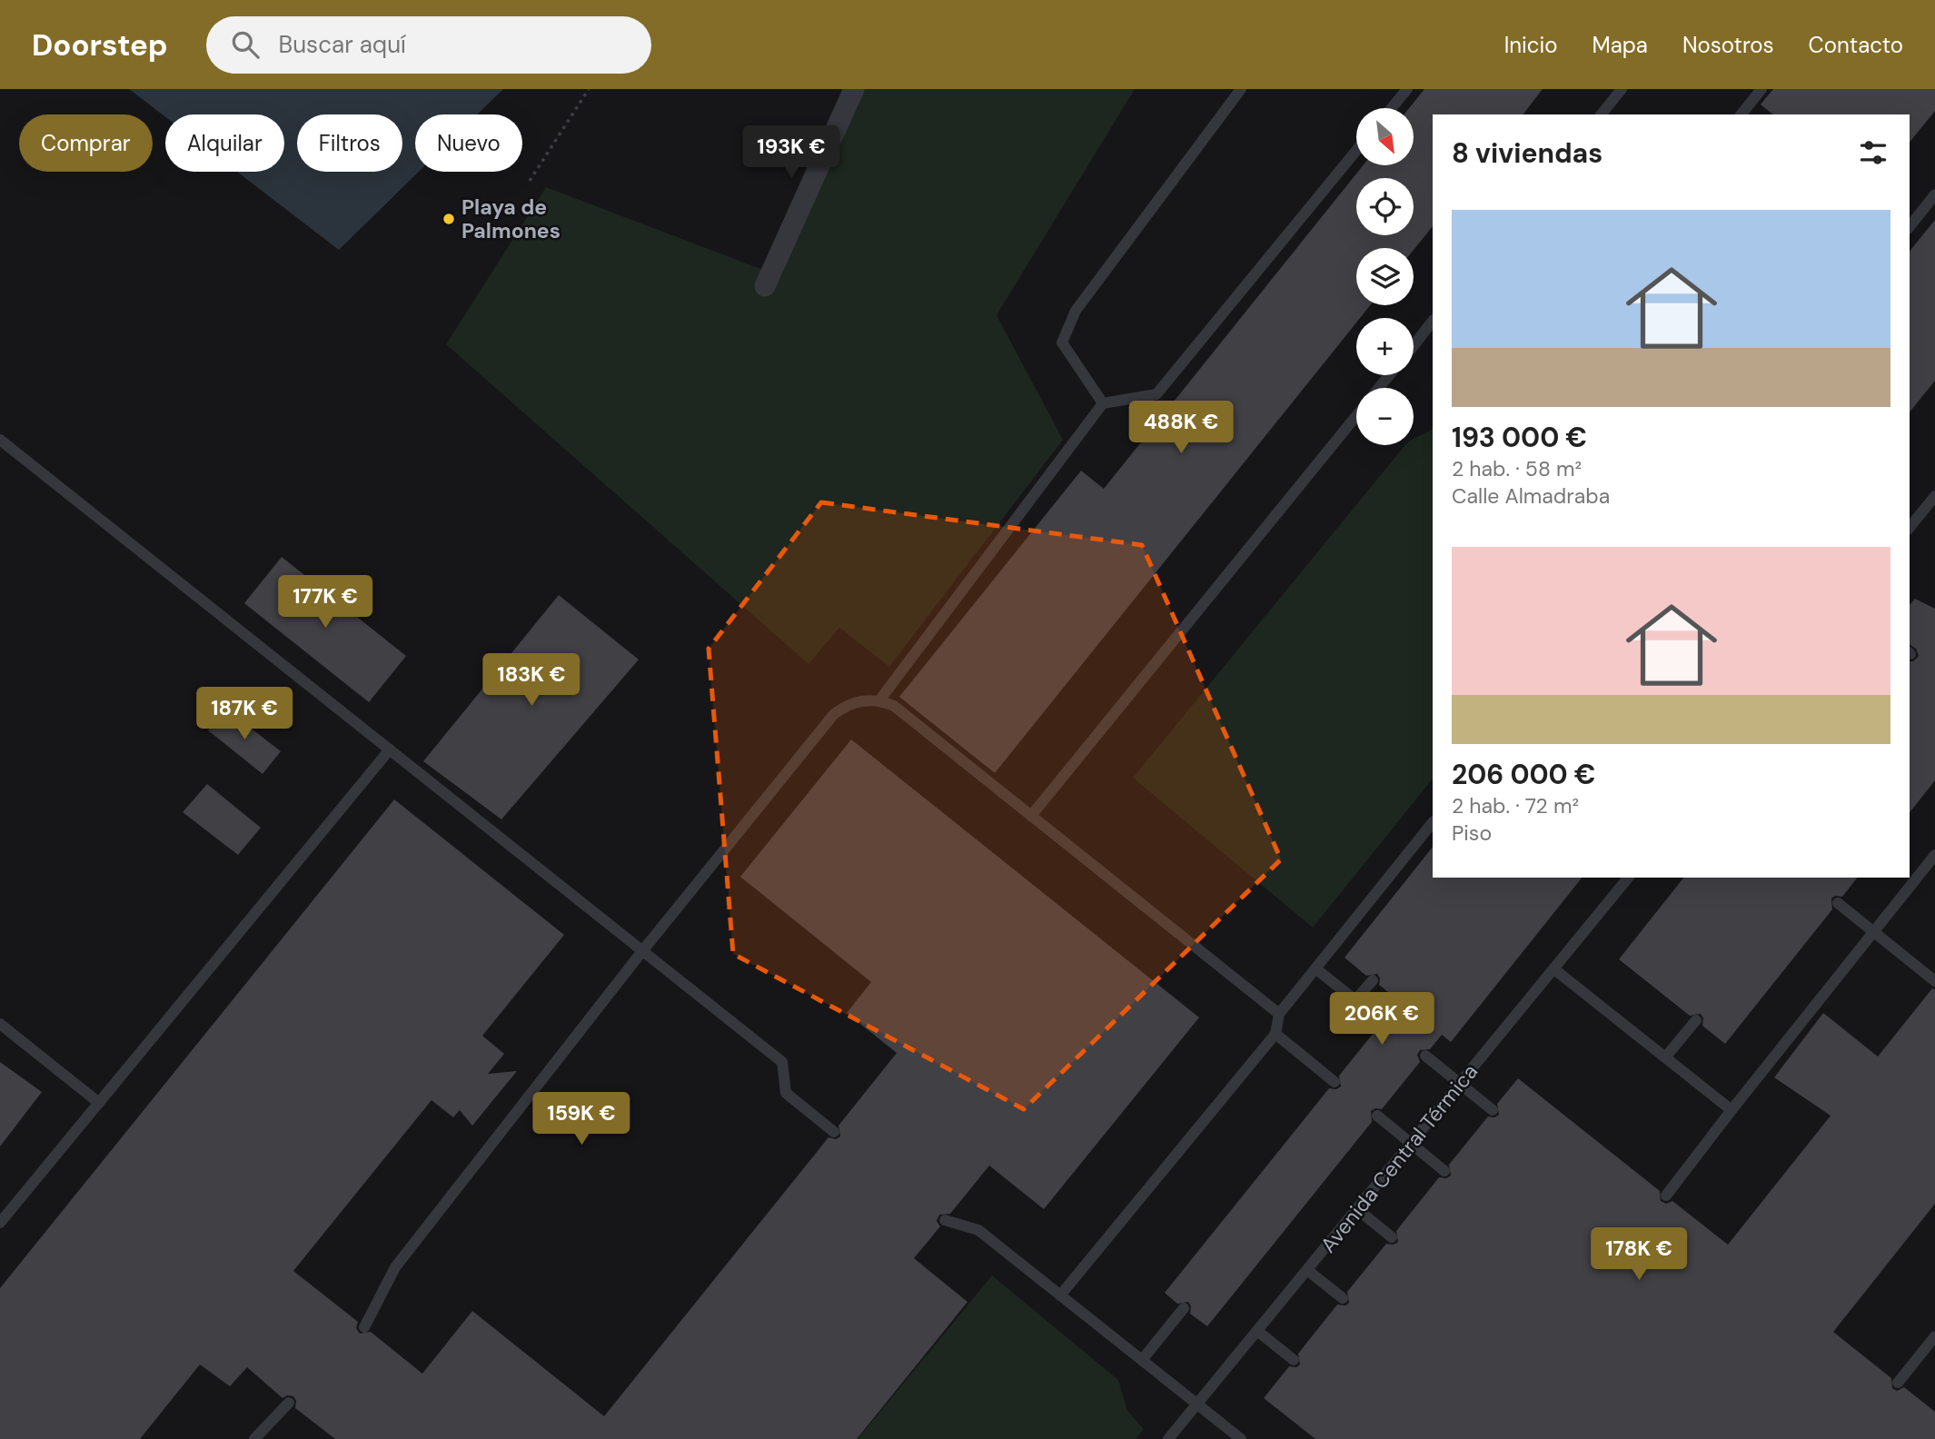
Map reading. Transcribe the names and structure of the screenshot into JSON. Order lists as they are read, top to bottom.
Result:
{
  "streets": {
    "lane": ["Avenida Central Térmica"]
  },
  "places": ["Playa de Palmones"],
  "north": "bottom right",
  "page": {
    "header": "Doorstep",
    "search": "Buscar aquí",
    "nav": [
      "Inicio",
      "Mapa",
      "Nosotros",
      "Contacto"
    ],
    "map_buttons": ["+", "−"],
    "chip": [
      "Comprar",
      "Alquilar",
      "Filtros",
      "Nuevo"
    ],
    "heading": "8 viviendas",
    "price": [
      "193K €",
      "488K €",
      "177K €",
      "183K €",
      "187K €",
      "206K €",
      "159K €",
      "178K €"
    ],
    "list": [
      {
        "name": "193 000 €",
        "note": "2 hab. · 58 m² · Calle Almadraba"
      },
      {
        "name": "206 000 €",
        "note": "2 hab. · 72 m² · Piso"
      }
    ]
  }
}
